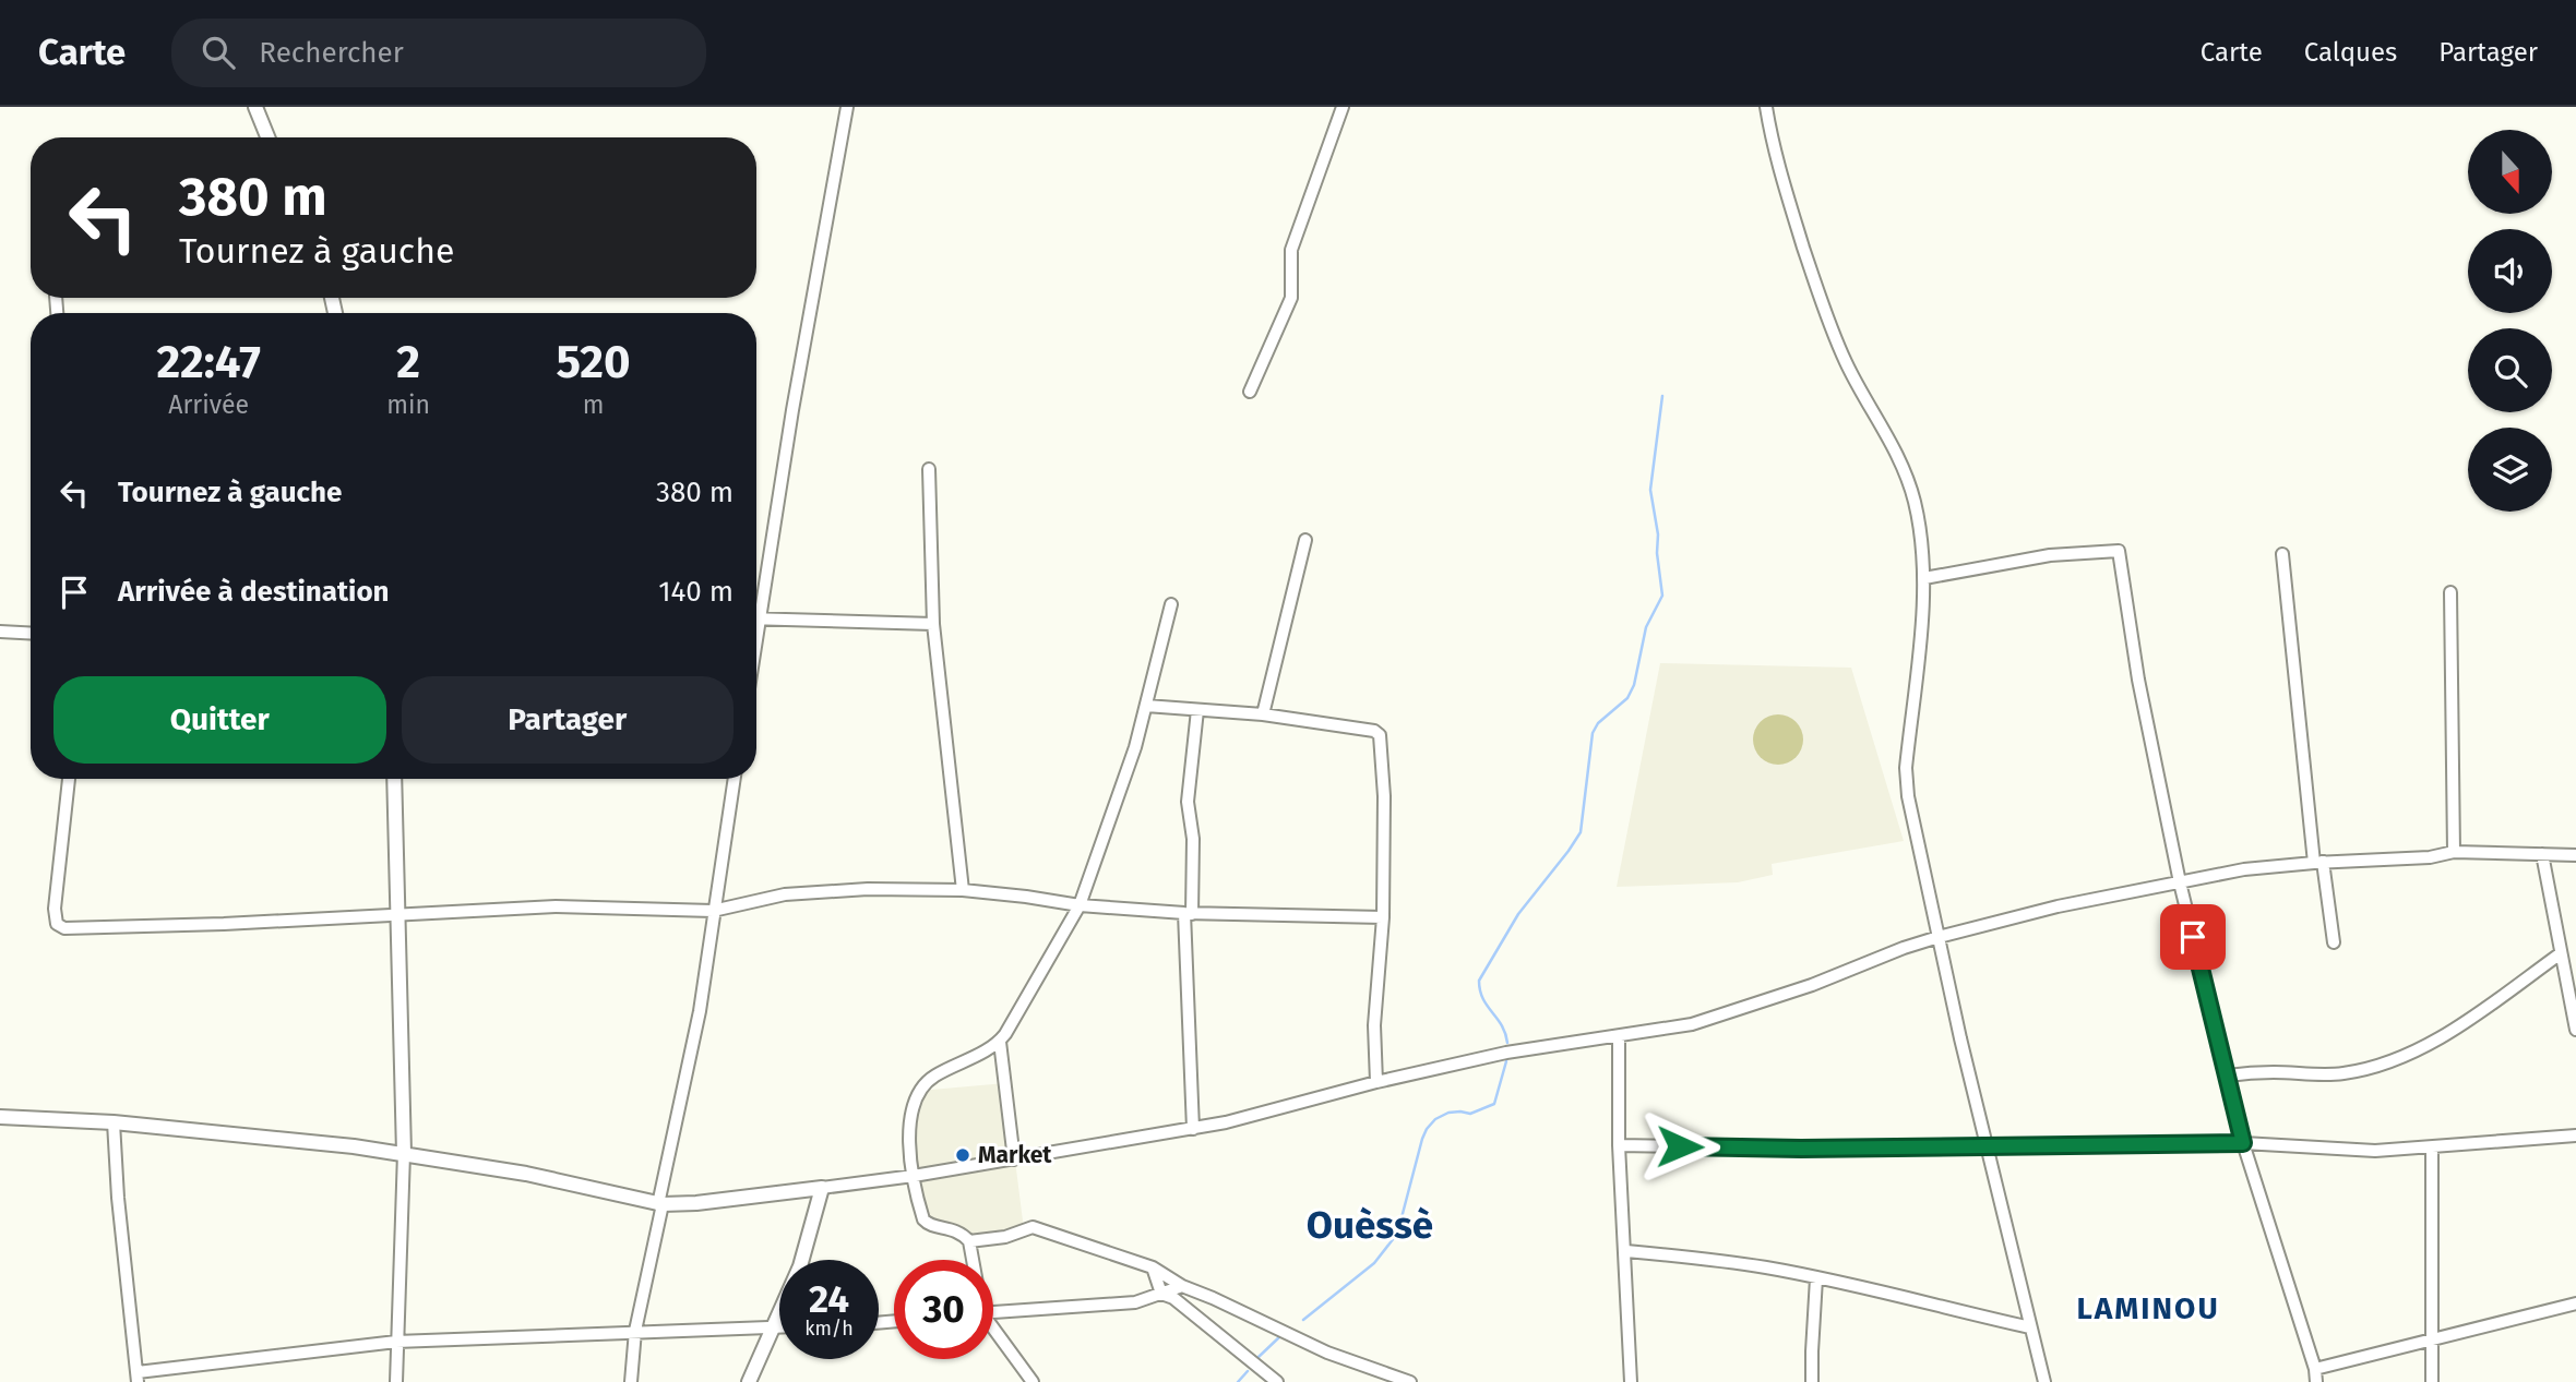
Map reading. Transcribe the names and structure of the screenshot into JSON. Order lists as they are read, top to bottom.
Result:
{
  "districts": ["Ouèssè", "LAMINOU"],
  "places": ["Market"],
  "north": "bottom",
  "page": {
    "header": "Carte",
    "search": "Rechercher",
    "nav": ["Carte", "Calques", "Partager"],
    "turn": ["380 m", "Tournez à gauche"],
    "eta": [
      "22:47",
      "Arrivée",
      "2",
      "min",
      "520",
      "m"
    ],
    "list": [
      {
        "name": "Tournez à gauche",
        "value": "380 m"
      },
      {
        "name": "Arrivée à destination",
        "value": "140 m"
      }
    ],
    "buttons": ["Quitter", "Partager"],
    "speed": "24 km/h",
    "limit": "30"
  }
}
